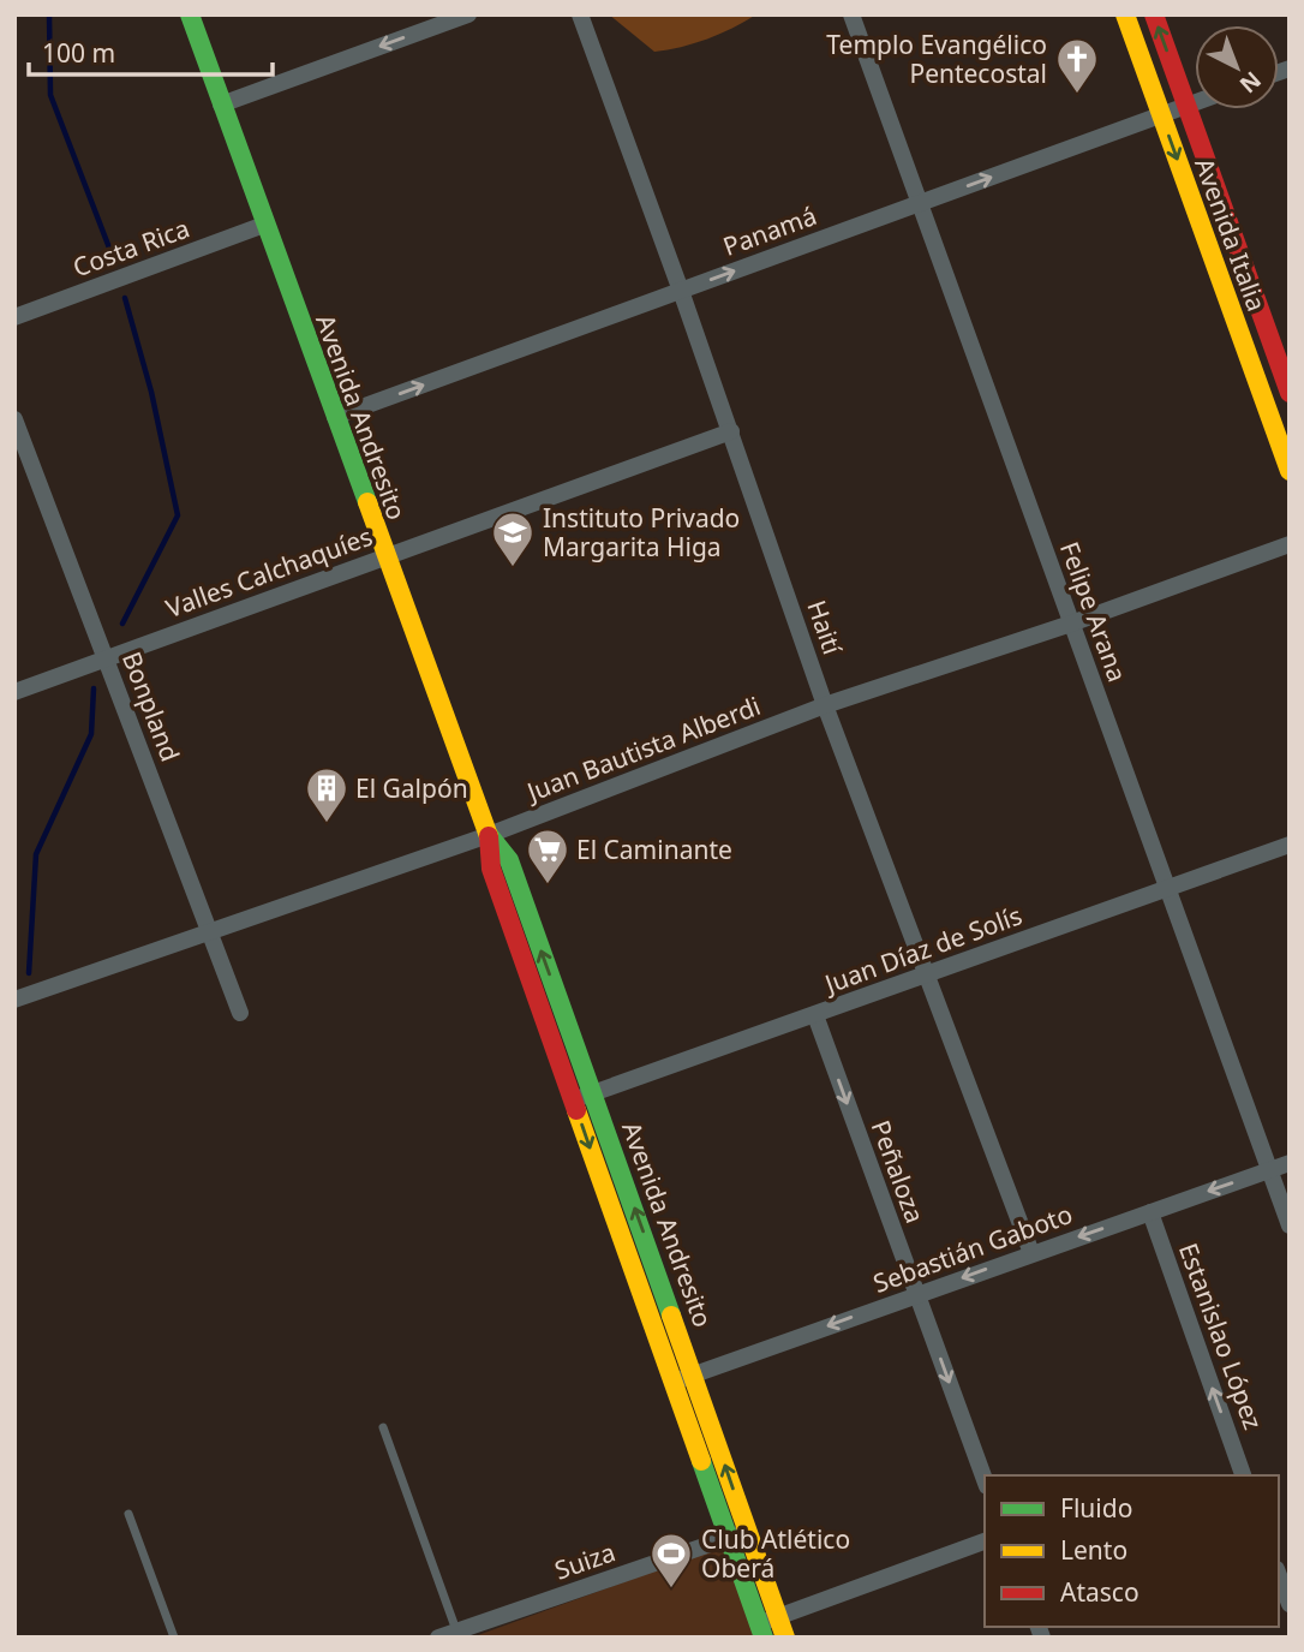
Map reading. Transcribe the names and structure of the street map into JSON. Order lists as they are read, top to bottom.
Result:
{
  "streets": {
    "main road": ["Avenida Italia", "Avenida Andresito"],
    "street": [
      "Panamá",
      "Costa Rica",
      "Valles Calchaquíes",
      "Felipe Arana",
      "Haití",
      "Bonpland",
      "Juan Bautista Alberdi",
      "Juan Díaz de Solís",
      "Peñaloza",
      "Sebastián Gaboto",
      "Estanislao López",
      "Suiza"
    ]
  },
  "crossings": [
    ["Panamá", "Avenida Italia"],
    ["Panamá", "Avenida Andresito"],
    ["Panamá", "Felipe Arana"],
    ["Panamá", "Haití"],
    ["Costa Rica", "Avenida Andresito"],
    ["Avenida Andresito", "Valles Calchaquíes"],
    ["Avenida Andresito", "Juan Bautista Alberdi"],
    ["Avenida Andresito", "Juan Díaz de Solís"],
    ["Avenida Andresito", "Sebastián Gaboto"],
    ["Avenida Andresito", "Suiza"],
    ["Valles Calchaquíes", "Haití"],
    ["Valles Calchaquíes", "Bonpland"],
    ["Felipe Arana", "Juan Bautista Alberdi"],
    ["Felipe Arana", "Juan Díaz de Solís"],
    ["Felipe Arana", "Sebastián Gaboto"],
    ["Haití", "Juan Bautista Alberdi"],
    ["Haití", "Juan Díaz de Solís"],
    ["Haití", "Sebastián Gaboto"],
    ["Bonpland", "Juan Bautista Alberdi"],
    ["Juan Díaz de Solís", "Peñaloza"],
    ["Peñaloza", "Sebastián Gaboto"],
    ["Sebastián Gaboto", "Estanislao López"]
  ],
  "one_way": [
    "Panamá",
    "Peñaloza",
    "Sebastián Gaboto",
    "Estanislao López"
  ],
  "places": {
    "church": ["Templo Evangélico Pentecostal"],
    "school or university": ["Instituto Privado Margarita Higa"],
    "building": ["El Galpón"],
    "supermarket": ["El Caminante"],
    "sports": ["Club Atlético Oberá"]
  },
  "legend": ["Fluido", "Lento", "Atasco"],
  "scale_bar": "100 m",
  "north": "bottom right"
}
